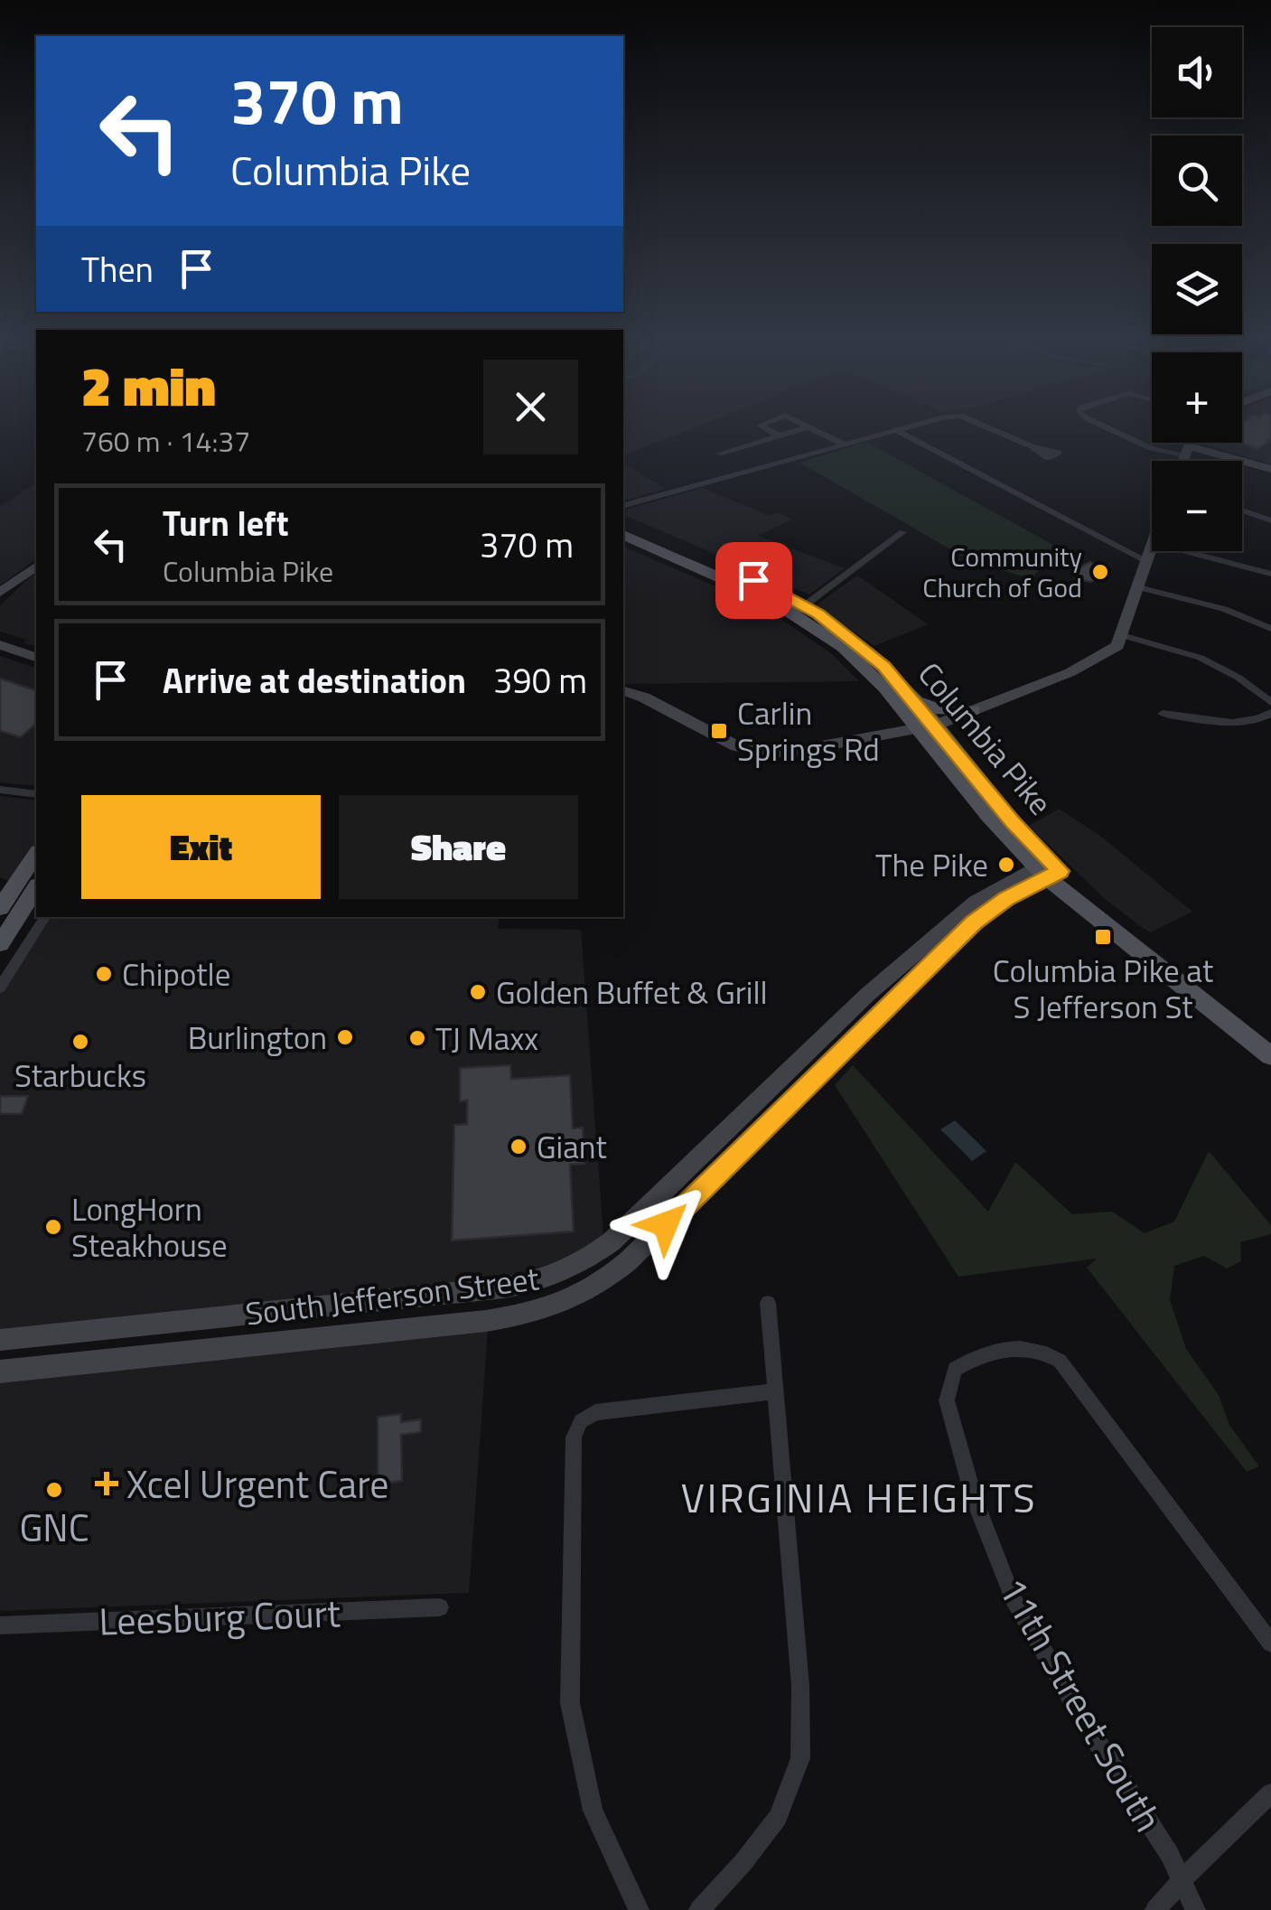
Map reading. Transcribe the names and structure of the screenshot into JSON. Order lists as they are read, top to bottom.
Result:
{
  "streets": {
    "main road": ["Columbia Pike"],
    "street": ["South Jefferson Street", "Leesburg Court", "11th Street South"]
  },
  "crossings": [
    ["Columbia Pike", "South Jefferson Street"]
  ],
  "districts": ["VIRGINIA HEIGHTS"],
  "places": {
    "other": [
      "Community Church of God",
      "The Pike",
      "Chipotle",
      "Golden Buffet & Grill",
      "Burlington",
      "TJ Maxx",
      "Starbucks",
      "Giant",
      "LongHorn Steakhouse",
      "GNC"
    ],
    "transit": ["Carlin Springs Rd", "Columbia Pike at S Jefferson St"],
    "health": ["Xcel Urgent Care"]
  },
  "page": {
    "map_buttons": ["+", "−"],
    "turn": ["370 m", "Columbia Pike"],
    "then": "Then",
    "heading": ["2 min", "760 m · 14:37"],
    "list": [
      {
        "name": "Turn left",
        "note": "Columbia Pike",
        "value": "370 m"
      },
      {
        "name": "Arrive at destination",
        "value": "390 m"
      }
    ],
    "buttons": ["Exit", "Share"]
  }
}
